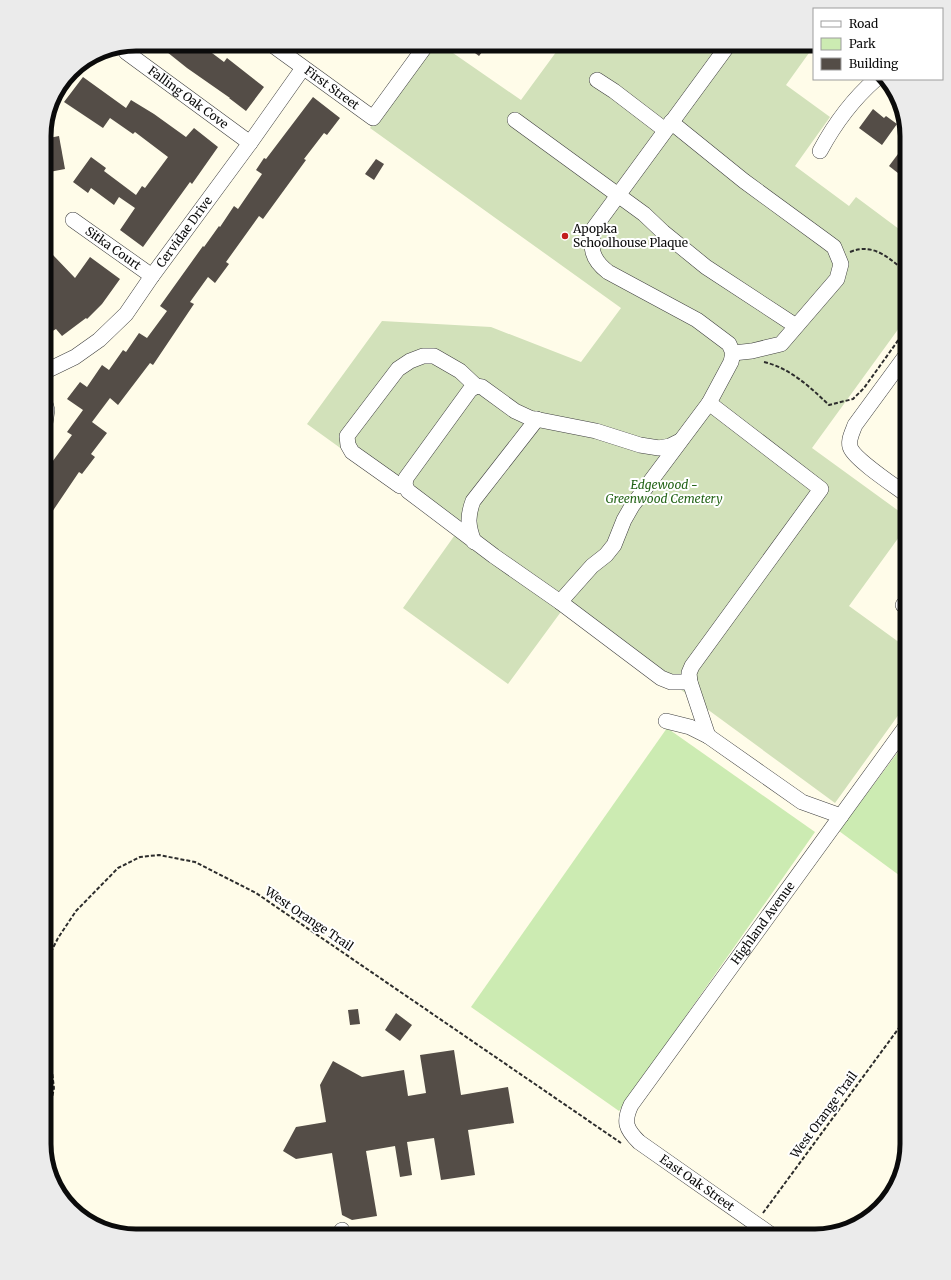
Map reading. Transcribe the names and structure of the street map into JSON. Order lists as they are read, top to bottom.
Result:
{
  "streets": {
    "street": [
      "First Street",
      "Falling Oak Cove",
      "Cervidae Drive",
      "Sitka Court",
      "Highland Avenue",
      "East Oak Street"
    ],
    "path": ["West Orange Trail"]
  },
  "crossings": [
    ["First Street", "Cervidae Drive"],
    ["Falling Oak Cove", "Cervidae Drive"],
    ["Cervidae Drive", "Sitka Court"],
    ["West Orange Trail", "East Oak Street"],
    ["Highland Avenue", "East Oak Street"]
  ],
  "parks": ["Edgewood - Greenwood Cemetery"],
  "places": ["Apopka Schoolhouse Plaque"],
  "legend": ["Road", "Park", "Building"]
}
